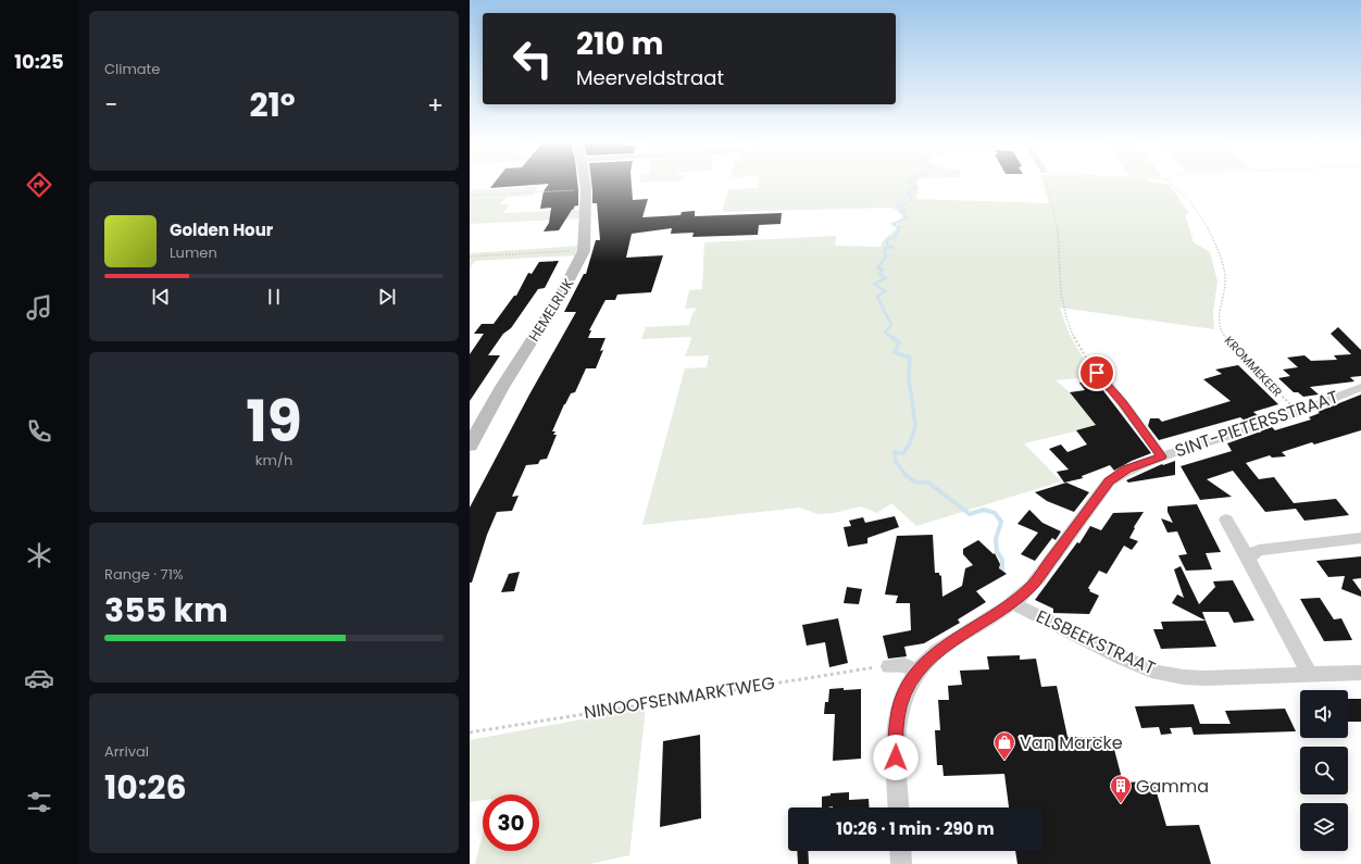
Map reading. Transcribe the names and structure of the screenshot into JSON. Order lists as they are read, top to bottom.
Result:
{
  "streets": {
    "street": ["HEMELRIJK", "SINT-PIETERSSTRAAT", "ELSBEEKSTRAAT"],
    "path": ["KROMMEKEER", "NINOOFSENMARKTWEG"]
  },
  "crossings": [
    ["KROMMEKEER", "SINT-PIETERSSTRAAT"],
    ["SINT-PIETERSSTRAAT", "ELSBEEKSTRAAT"]
  ],
  "places": {
    "shop": ["Van Marcke"],
    "building": ["Gamma"]
  },
  "page": {
    "tabs": "10:25",
    "tile": [
      "Climate",
      ["19", "km/h"],
      ["Range · 71%", "355 km"],
      ["Arrival", "10:26"]
    ],
    "turn": ["210 m", "Meerveldstraat"],
    "heat": ["−", "21°", "+"],
    "song": ["Golden Hour", "Lumen"],
    "limit": "30",
    "trip": "10:26 · 1 min · 290 m"
  }
}
